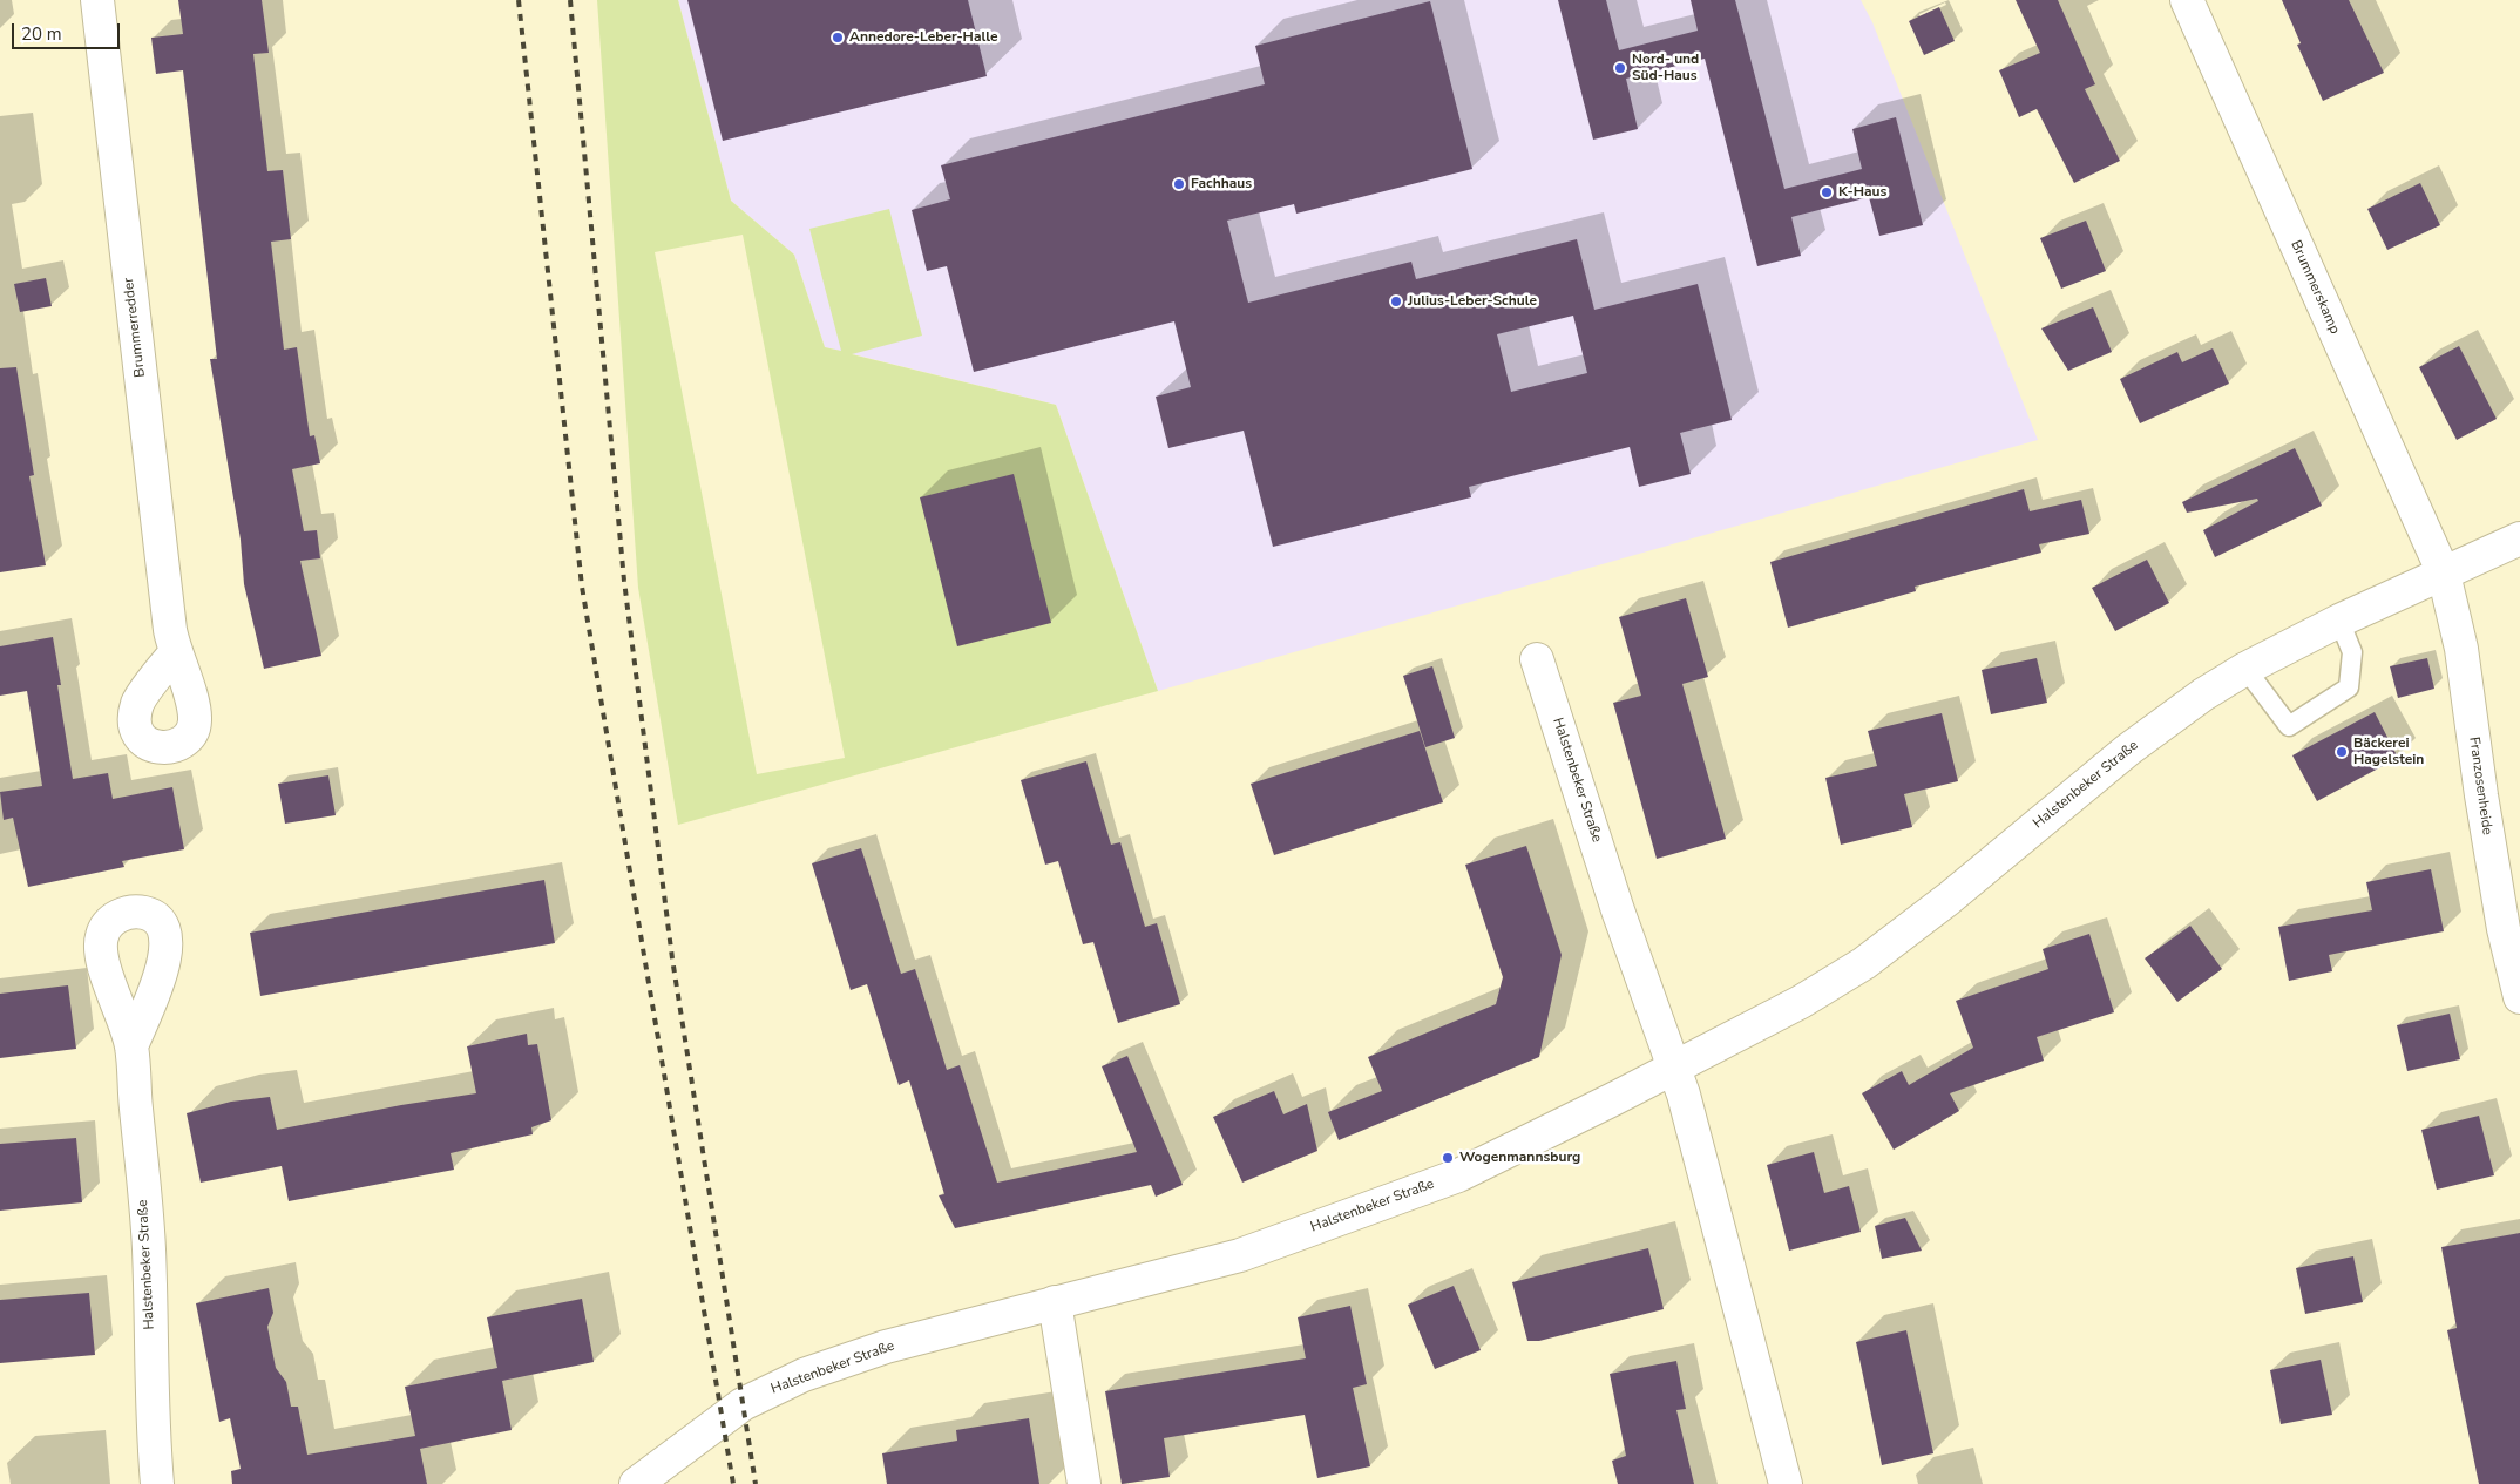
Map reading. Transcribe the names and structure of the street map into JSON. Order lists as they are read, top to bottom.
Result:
{
  "streets": {
    "street": [
      "Brummerskamp",
      "Brummerredder",
      "Halstenbeker Straße",
      "Franzosenheide"
    ]
  },
  "crossings": [
    ["Brummerskamp", "Halstenbeker Straße"],
    ["Brummerskamp", "Franzosenheide"],
    ["Halstenbeker Straße", "Franzosenheide"]
  ],
  "places": [
    "Annedore-Leber-Halle",
    "Nord- und Süd-Haus",
    "Fachhaus",
    "K-Haus",
    "Julius-Leber-Schule",
    "Bäckerei Hagelstein",
    "Wogenmannsburg"
  ],
  "scale_bar": "20 m"
}
